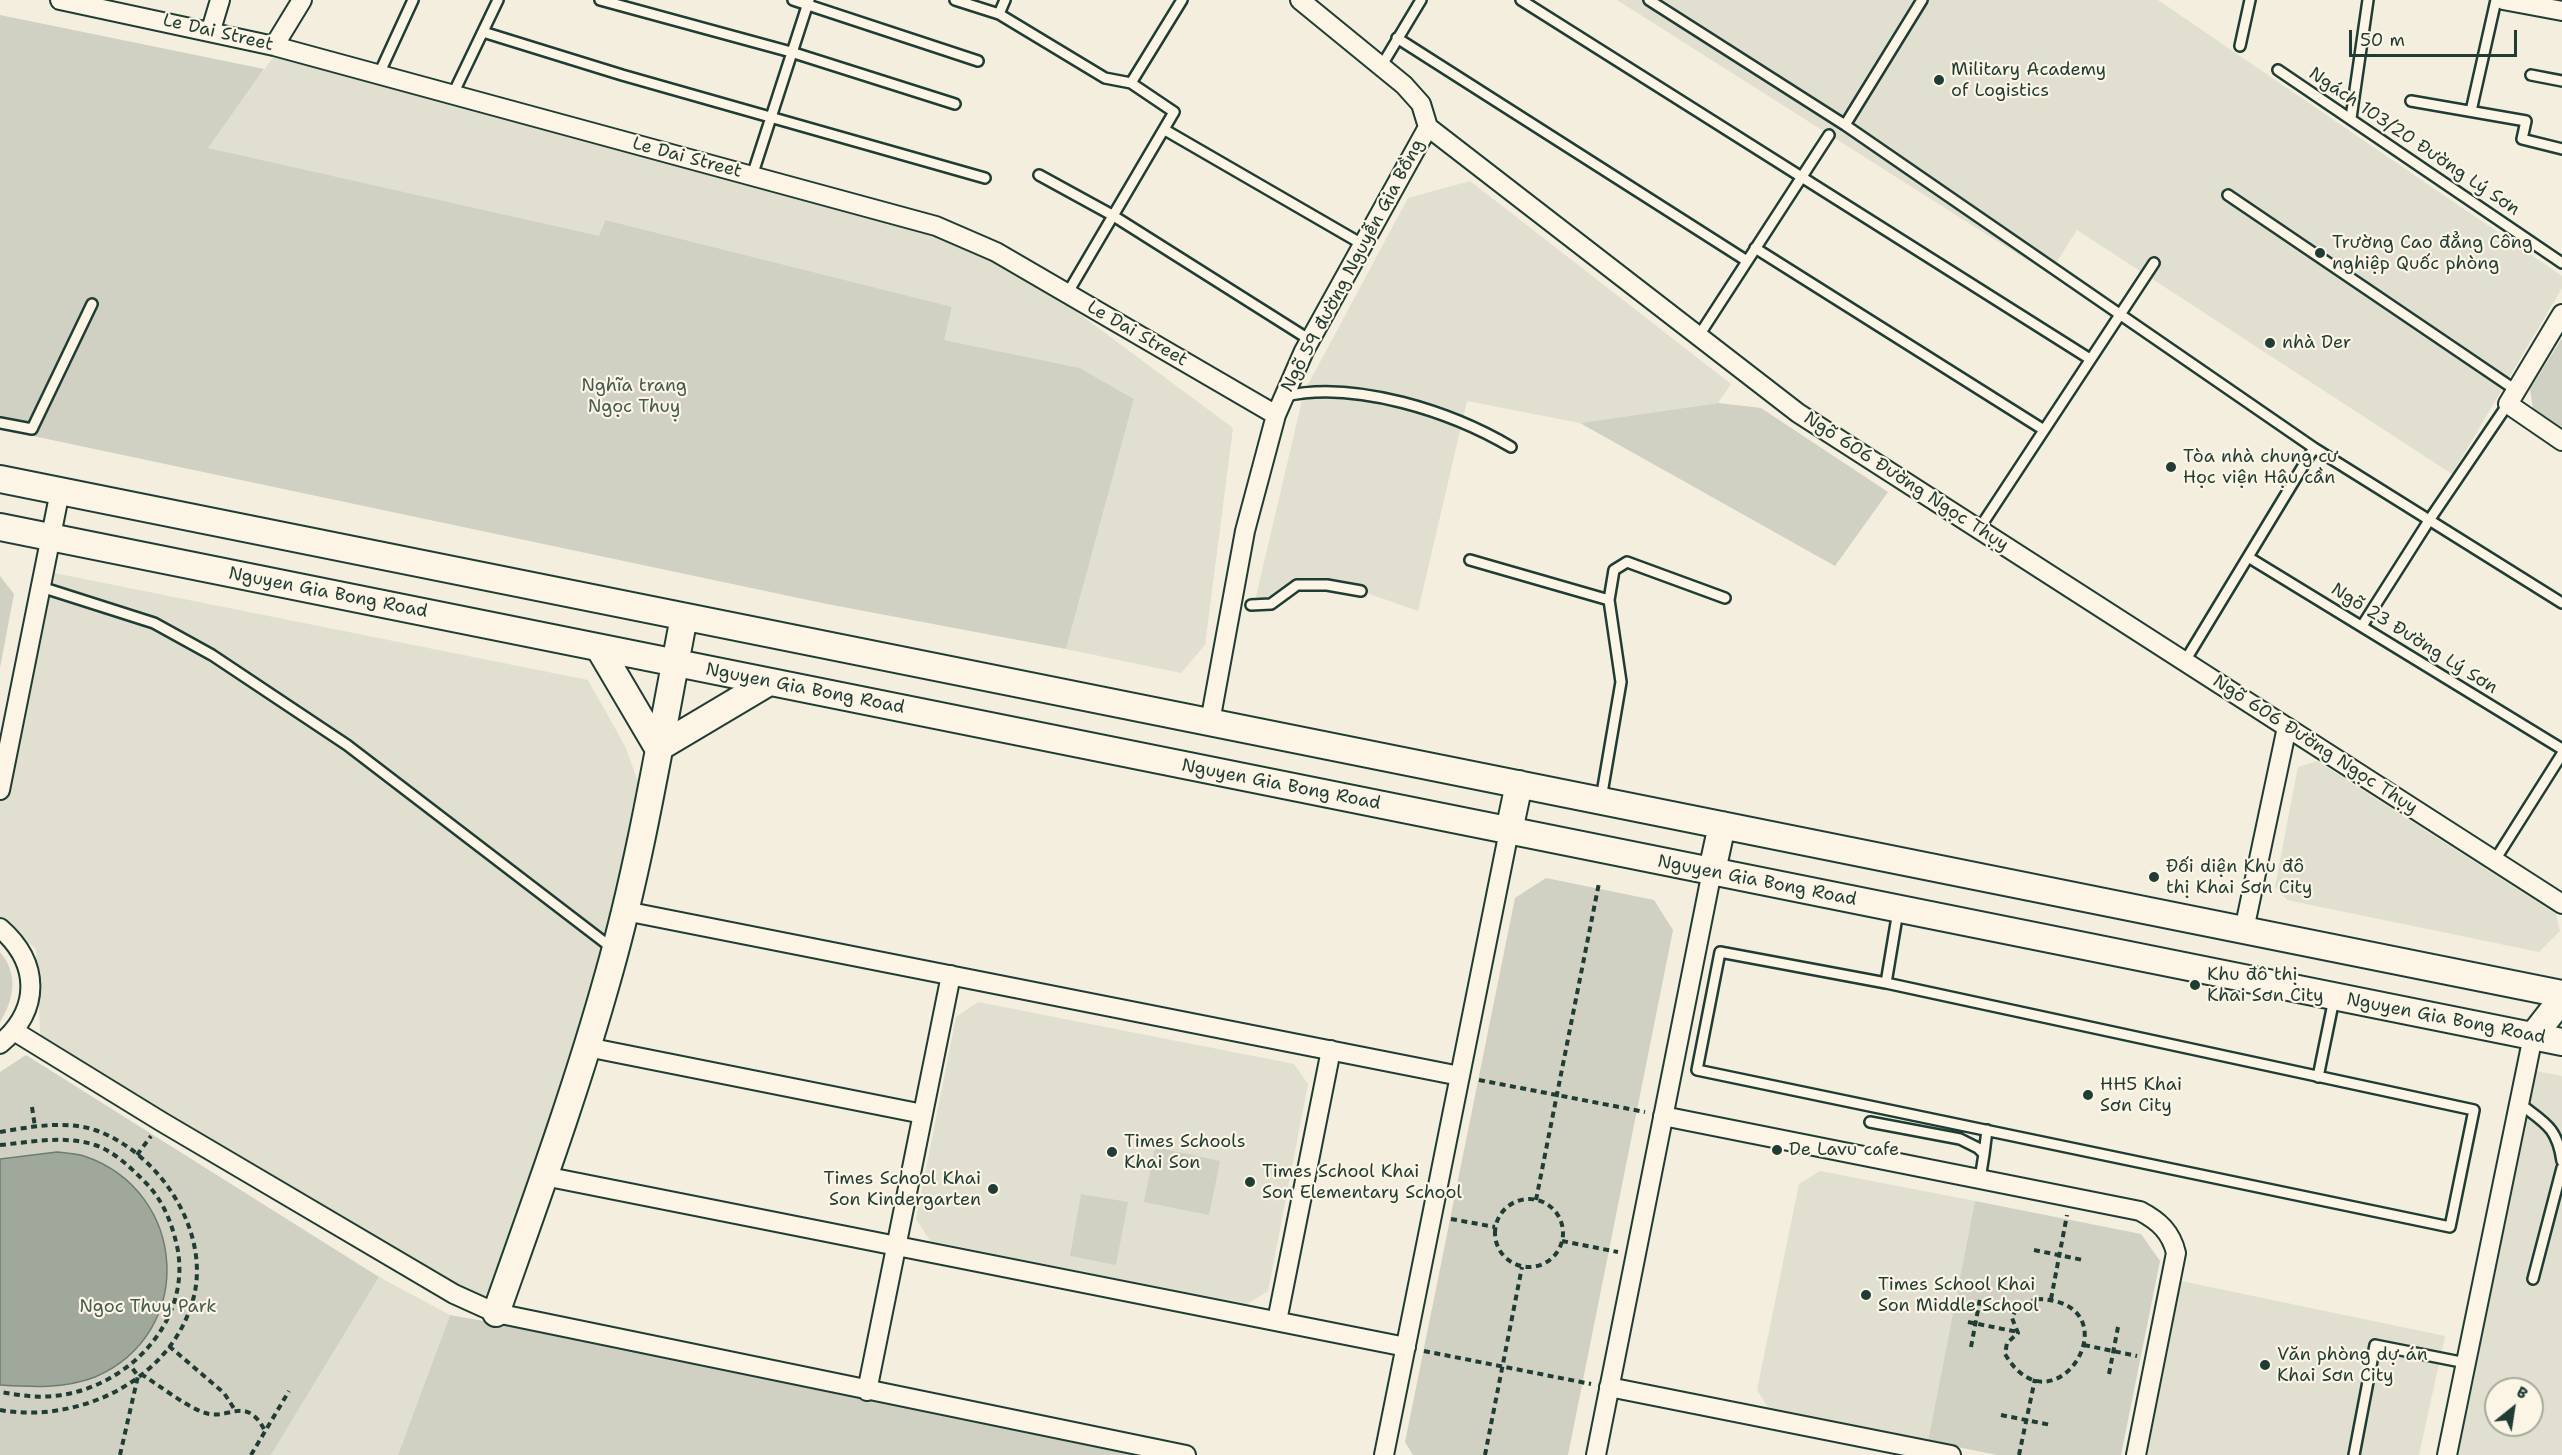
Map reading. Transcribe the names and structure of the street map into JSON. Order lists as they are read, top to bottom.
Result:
{
  "streets": {
    "main road": ["Nguyen Gia Bong Road"],
    "street": ["Le Dai Street", "Ngõ 59 đường Nguyễn Gia Bồng", "Ngõ 606 Đường Ngọc Thụy"],
    "lane": ["Ngách 103/20 Đường Lý Sơn", "Ngõ 23 Đường Lý Sơn"]
  },
  "crossings": [
    ["Le Dai Street", "Ngõ 59 đường Nguyễn Gia Bồng"],
    ["Ngõ 59 đường Nguyễn Gia Bồng", "Ngõ 606 Đường Ngọc Thụy"]
  ],
  "parks": ["Nghĩa trang Ngọc Thuỵ", "Ngoc Thuy Park"],
  "places": [
    "Military Academy of Logistics",
    "Trường Cao đẳng Công nghiệp Quốc phòng",
    "nhà Der",
    "Tòa nhà chung cư Học viện Hậu cần",
    "Đối diện Khu đô thị Khai Sơn City",
    "Khu đô thị Khai Sơn City",
    "HH5 Khai Sơn City",
    "De Lavu cafe",
    "Times Schools Khai Son",
    "Times School Khai Son Elementary School",
    "Times School Khai Son Kindergarten",
    "Times School Khai Son Middle School",
    "Văn phòng dự án Khai Sơn City"
  ],
  "scale_bar": "50 m",
  "north": "top right"
}
